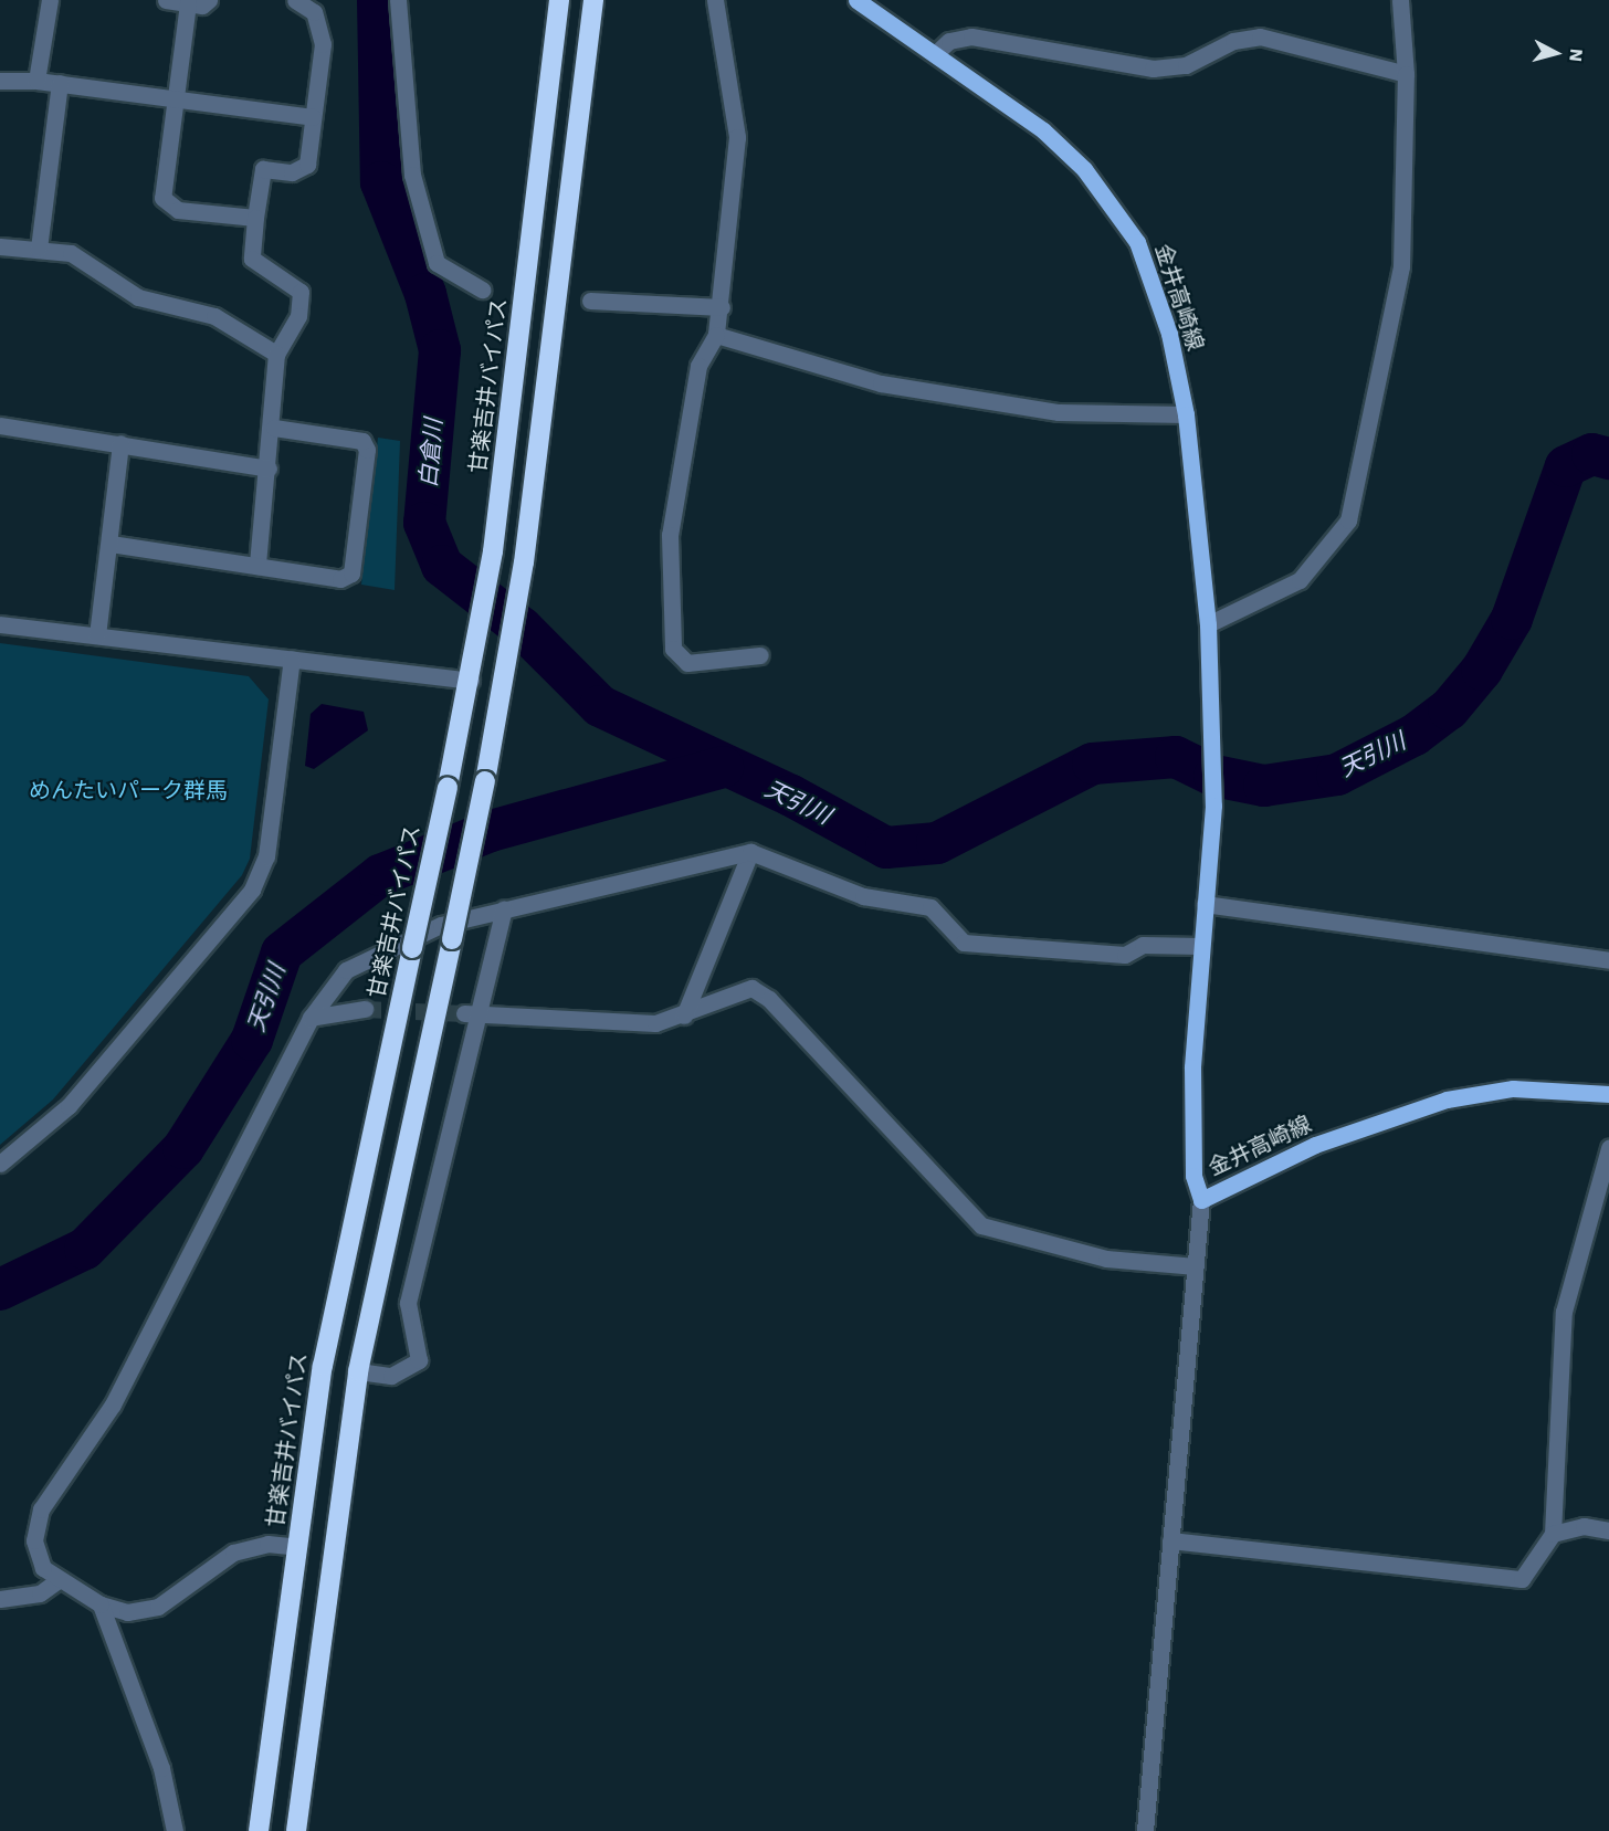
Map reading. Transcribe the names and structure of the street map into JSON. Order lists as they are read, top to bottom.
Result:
{
  "streets": {
    "highway": ["甘楽吉井バイパス"],
    "main road": ["金井高崎線"]
  },
  "water": ["白倉川", "天引川"],
  "parks": ["めんたいパーク群馬"],
  "north": "right"
}
